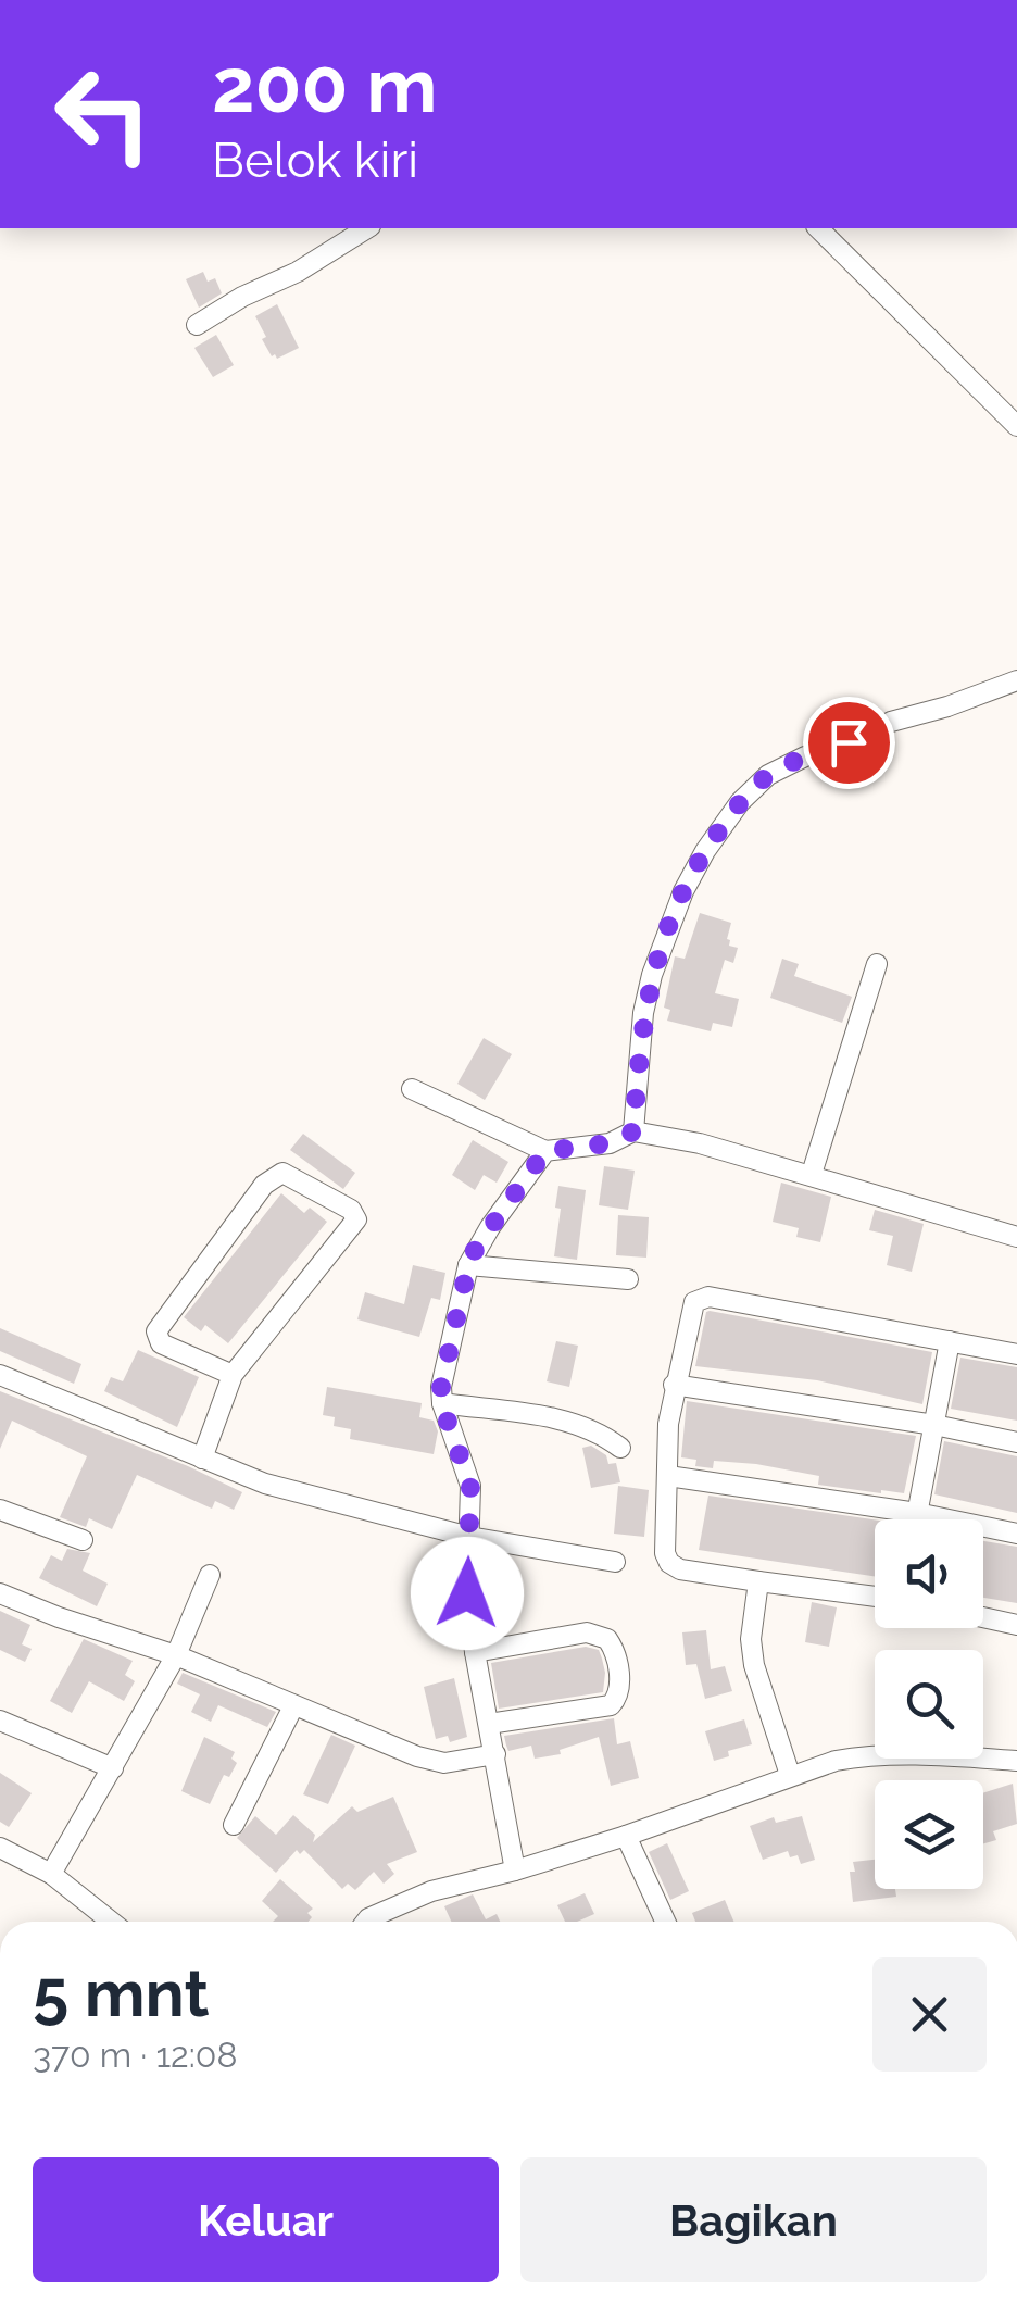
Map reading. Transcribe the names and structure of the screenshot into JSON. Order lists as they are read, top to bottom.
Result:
{
  "page": {
    "turn": ["200 m", "Belok kiri"],
    "heading": ["5 mnt", "370 m · 12:08"],
    "buttons": ["Keluar", "Bagikan"]
  }
}
